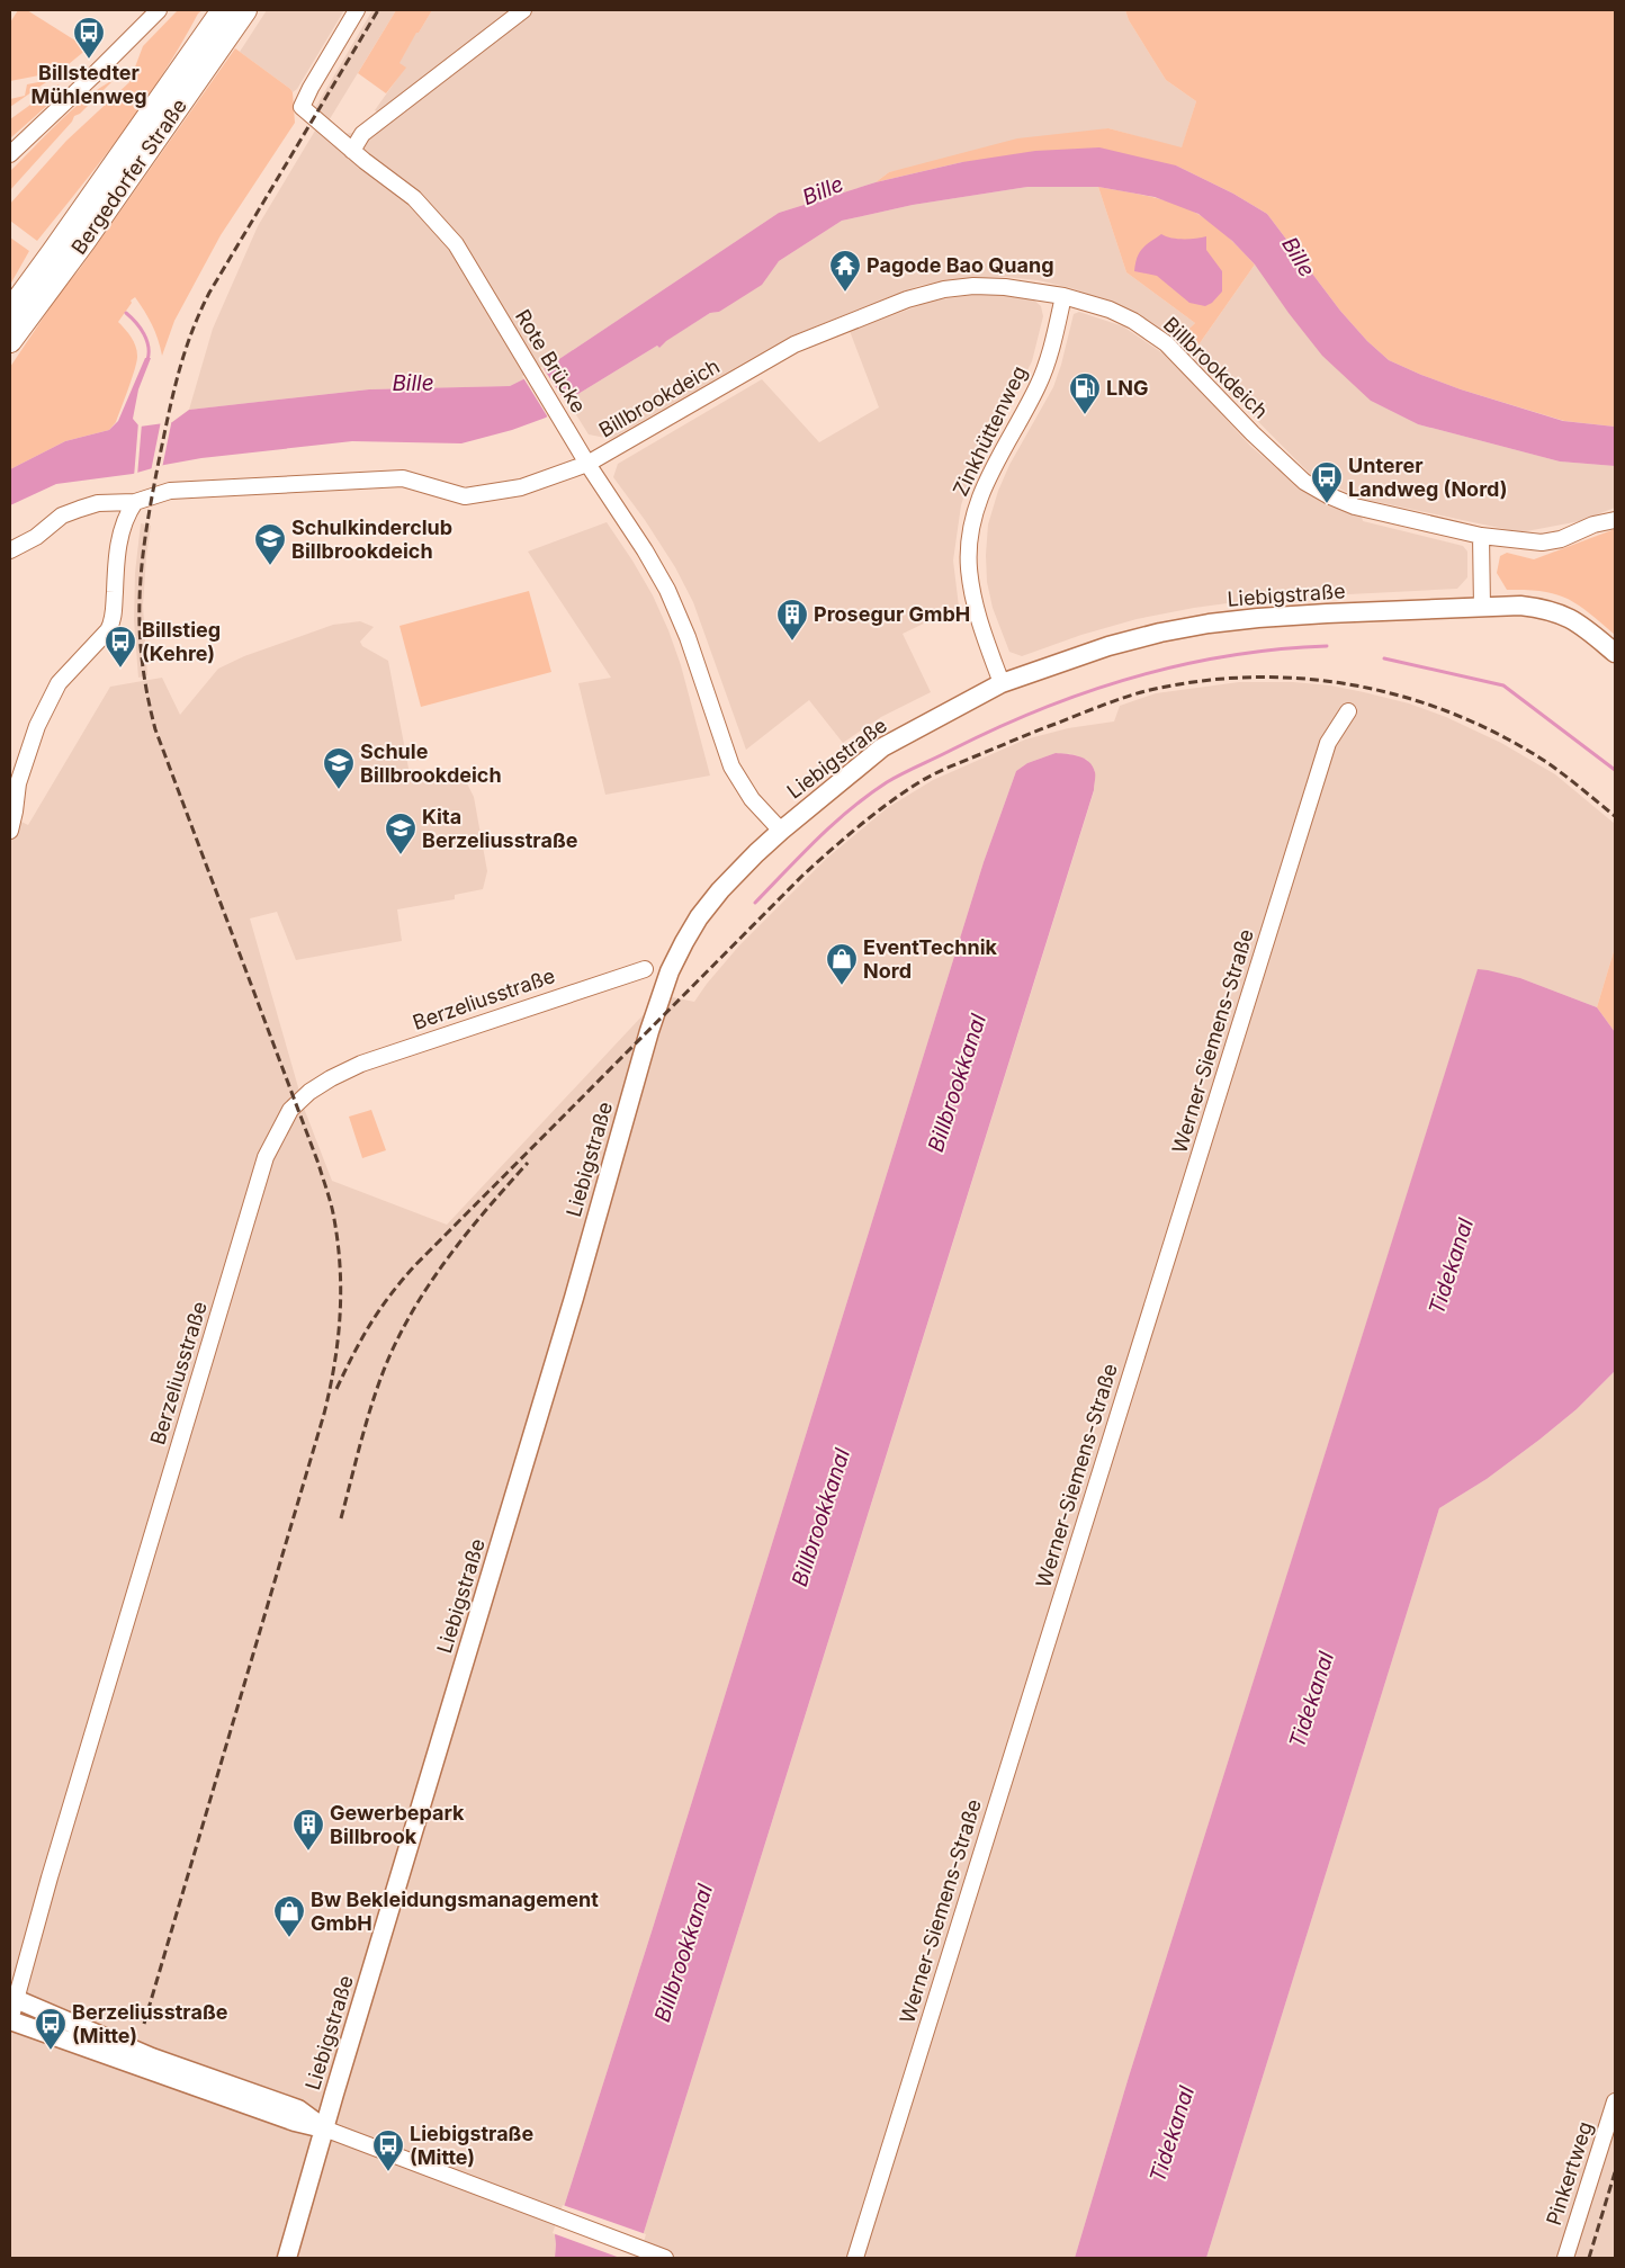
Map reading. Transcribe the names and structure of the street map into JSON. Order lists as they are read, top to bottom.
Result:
{
  "streets": {
    "highway": ["Bergedorfer Straße"],
    "main road": ["Liebigstraße"],
    "street": [
      "Rote Brücke",
      "Billbrookdeich",
      "Zinkhüttenweg",
      "Berzeliusstraße",
      "Werner-Siemens-Straße",
      "Pinkertweg"
    ]
  },
  "crossings": [
    ["Rote Brücke", "Billbrookdeich"],
    ["Rote Brücke", "Liebigstraße"],
    ["Billbrookdeich", "Zinkhüttenweg"],
    ["Zinkhüttenweg", "Liebigstraße"]
  ],
  "water": ["Bille", "Billbrookkanal", "Tidekanal"],
  "places": {
    "bus stop": [
      "Billstedter Mühlenweg",
      "Unterer Landweg (Nord)",
      "Billstieg (Kehre)",
      "Berzeliusstraße (Mitte)",
      "Liebigstraße (Mitte)"
    ],
    "temple": ["Pagode Bao Quang"],
    "fuel station": ["LNG"],
    "school or university": ["Schulkinderclub Billbrookdeich", "Schule Billbrookdeich", "Kita Berzeliusstraße"],
    "building": ["Prosegur GmbH", "Gewerbepark Billbrook"],
    "shop": ["EventTechnik Nord", "Bw Bekleidungsmanagement GmbH"]
  }
}
